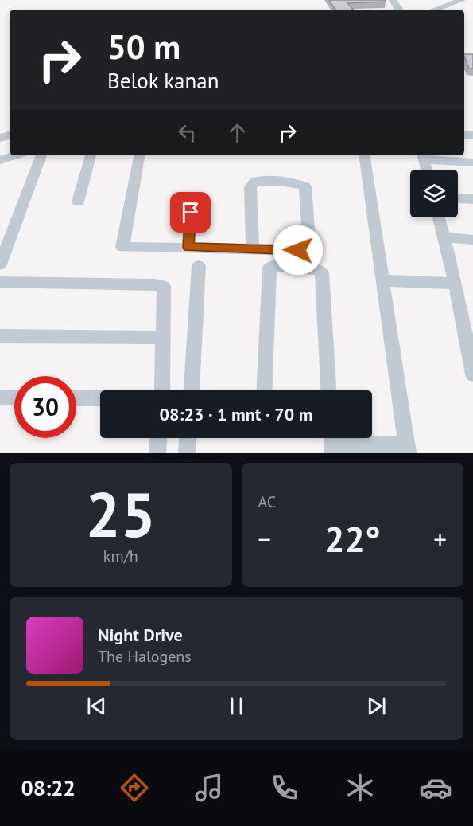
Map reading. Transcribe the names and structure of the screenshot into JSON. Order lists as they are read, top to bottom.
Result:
{
  "page": {
    "turn": ["50 m", "Belok kanan"],
    "limit": "30",
    "trip": "08:23 · 1 mnt · 70 m",
    "tile": [
      ["25", "km/h"],
      "AC"
    ],
    "heat": ["−", "22°", "+"],
    "song": ["Night Drive", "The Halogens"],
    "tabs": "08:22"
  }
}
